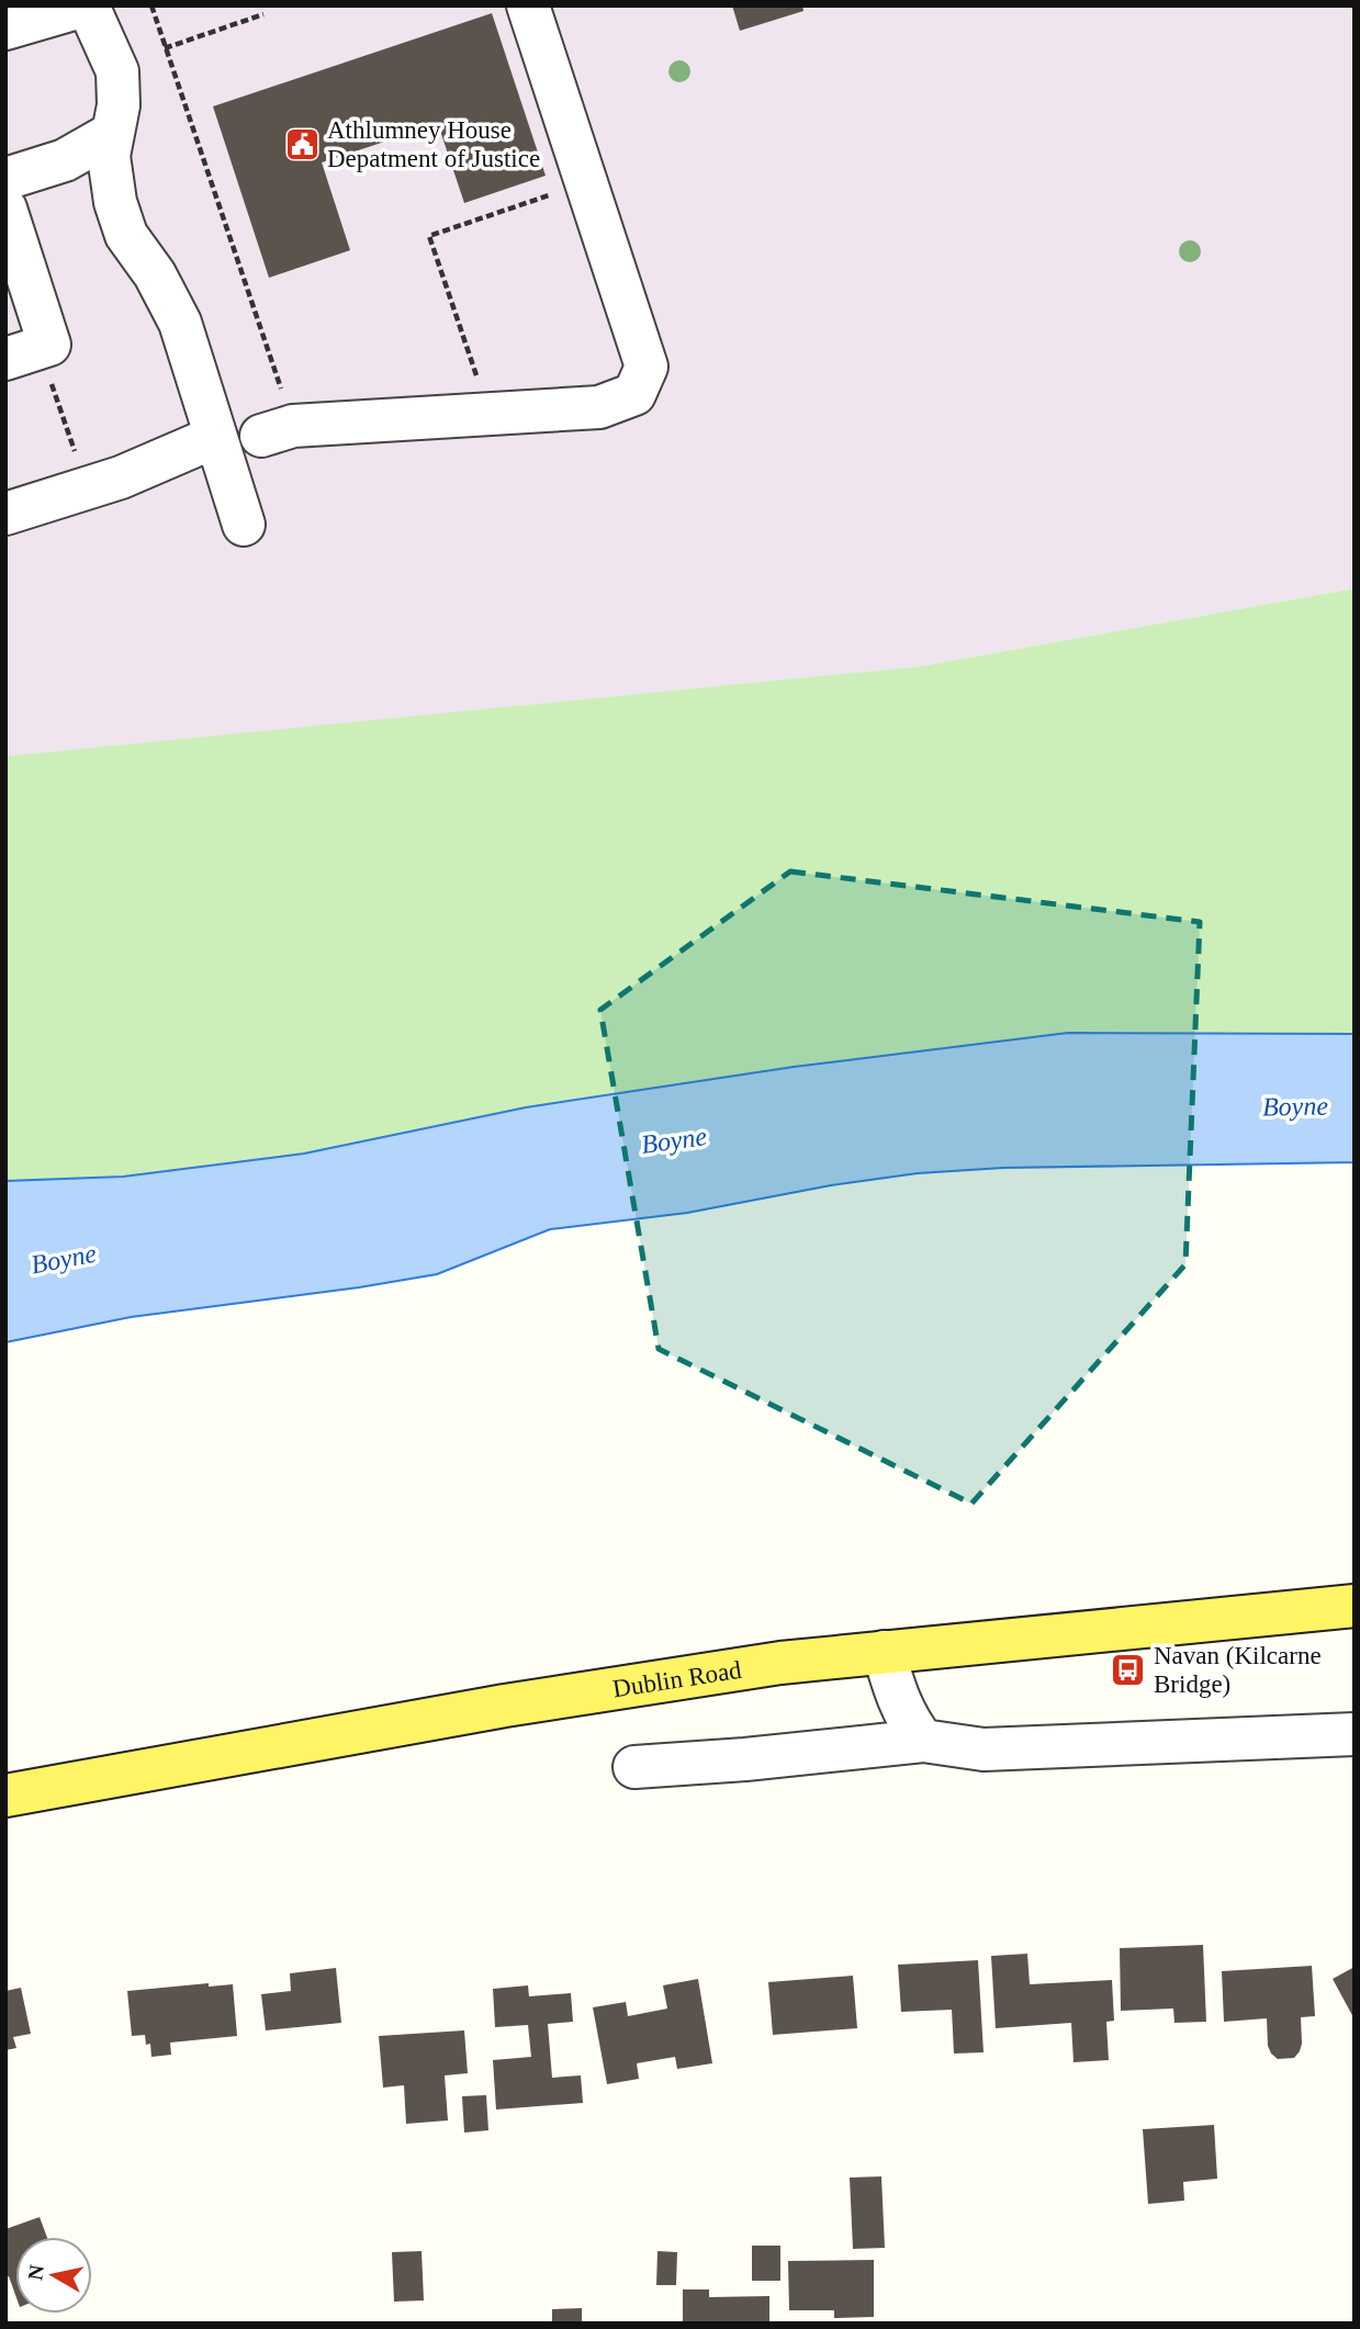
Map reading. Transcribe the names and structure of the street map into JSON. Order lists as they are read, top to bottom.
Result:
{
  "streets": {
    "main road": ["Dublin Road"]
  },
  "water": ["Boyne"],
  "places": {
    "public building": ["Athlumney House Depatment of Justice"],
    "bus stop": ["Navan (Kilcarne Bridge)"]
  },
  "north": "left"
}
